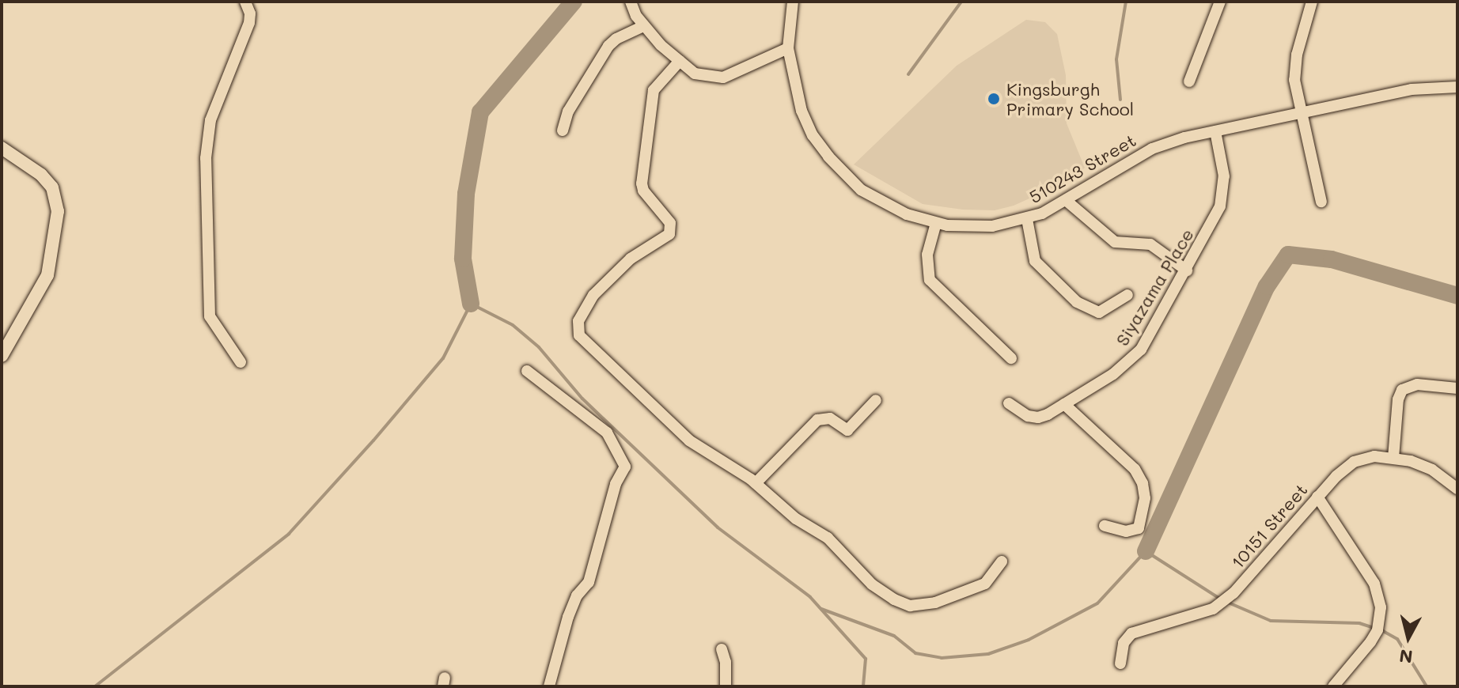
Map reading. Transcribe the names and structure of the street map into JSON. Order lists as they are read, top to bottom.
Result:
{
  "streets": {
    "street": ["510243 Street", "Siyazama Place", "10151 Street"]
  },
  "crossings": [
    ["510243 Street", "Siyazama Place"]
  ],
  "places": ["Kingsburgh Primary School"],
  "north": "bottom"
}
